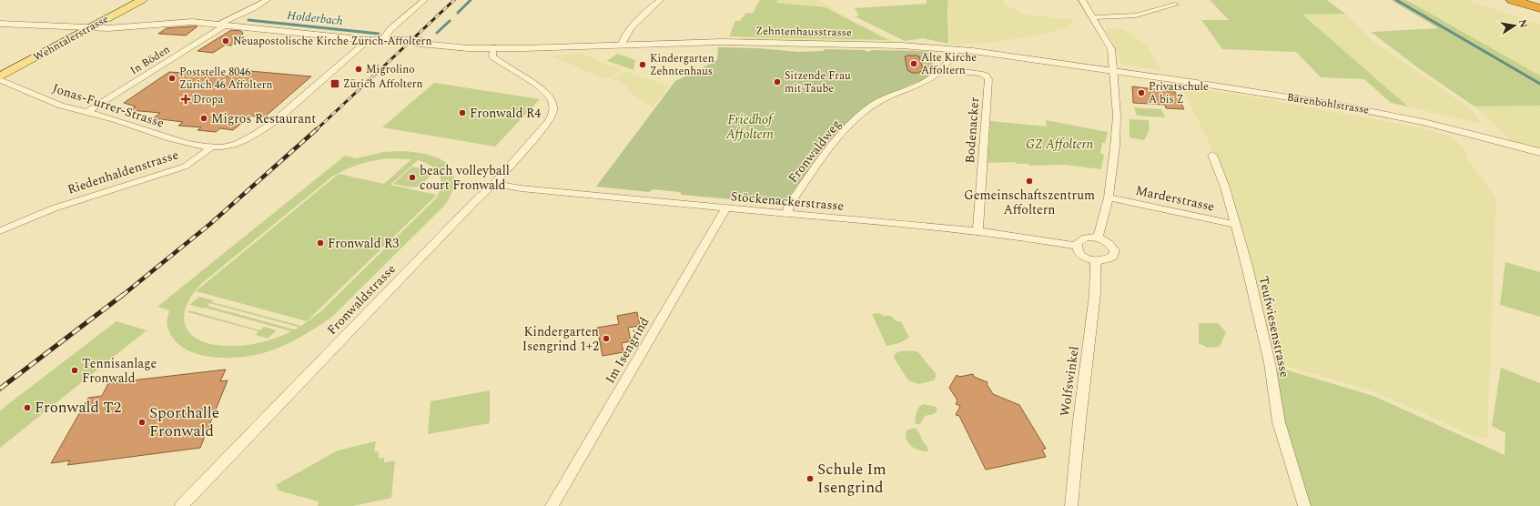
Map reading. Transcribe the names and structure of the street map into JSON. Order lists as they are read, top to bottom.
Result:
{
  "streets": {
    "main road": ["Wehntalerstrasse"],
    "street": [
      "Zehntenhausstrasse",
      "In Böden",
      "Bärenbohlstrasse",
      "Jonas-Furrer-Strasse",
      "Bodenacker",
      "Fronwaldweg",
      "Riedenhaldenstrasse",
      "Marderstrasse",
      "Stöckenackerstrasse",
      "Fronwaldstrasse",
      "Teufwiesenstrasse",
      "Im Isengrind",
      "Wolfswinkel"
    ]
  },
  "crossings": [
    ["Zehntenhausstrasse", "Wehntalerstrasse"],
    ["Zehntenhausstrasse", "In Böden"],
    ["Zehntenhausstrasse", "Bärenbohlstrasse"],
    ["Zehntenhausstrasse", "Fronwaldweg"],
    ["Zehntenhausstrasse", "Riedenhaldenstrasse"],
    ["Zehntenhausstrasse", "Fronwaldstrasse"],
    ["In Böden", "Jonas-Furrer-Strasse"],
    ["Jonas-Furrer-Strasse", "Riedenhaldenstrasse"],
    ["Bodenacker", "Fronwaldweg"],
    ["Bodenacker", "Stöckenackerstrasse"],
    ["Fronwaldweg", "Stöckenackerstrasse"],
    ["Marderstrasse", "Teufwiesenstrasse"],
    ["Stöckenackerstrasse", "Fronwaldstrasse"],
    ["Stöckenackerstrasse", "Im Isengrind"]
  ],
  "water": ["Holderbach"],
  "parks": ["Friedhof Affoltern", "GZ Affoltern"],
  "places": {
    "other": [
      "Neuapostolische Kirche Zürich-Affoltern",
      "Alte Kirche Affoltern",
      "Kindergarten Zehntenhaus",
      "Migrolino",
      "Poststelle 8046 Zürich 46 Affoltern",
      "Sitzende Frau mit Taube",
      "Privatschule A bis Z",
      "Fronwald R4",
      "Migros Restaurant",
      "beach volleyball court Fronwald",
      "Gemeinschaftszentrum Affoltern",
      "Fronwald R3",
      "Kindergarten Isengrind 1+2",
      "Tennisanlage Fronwald",
      "Fronwald T2",
      "Sporthalle Fronwald",
      "Schule Im Isengrind"
    ],
    "transit": ["Zürich Affoltern"],
    "health": ["Dropa"]
  },
  "north": "right"
}
